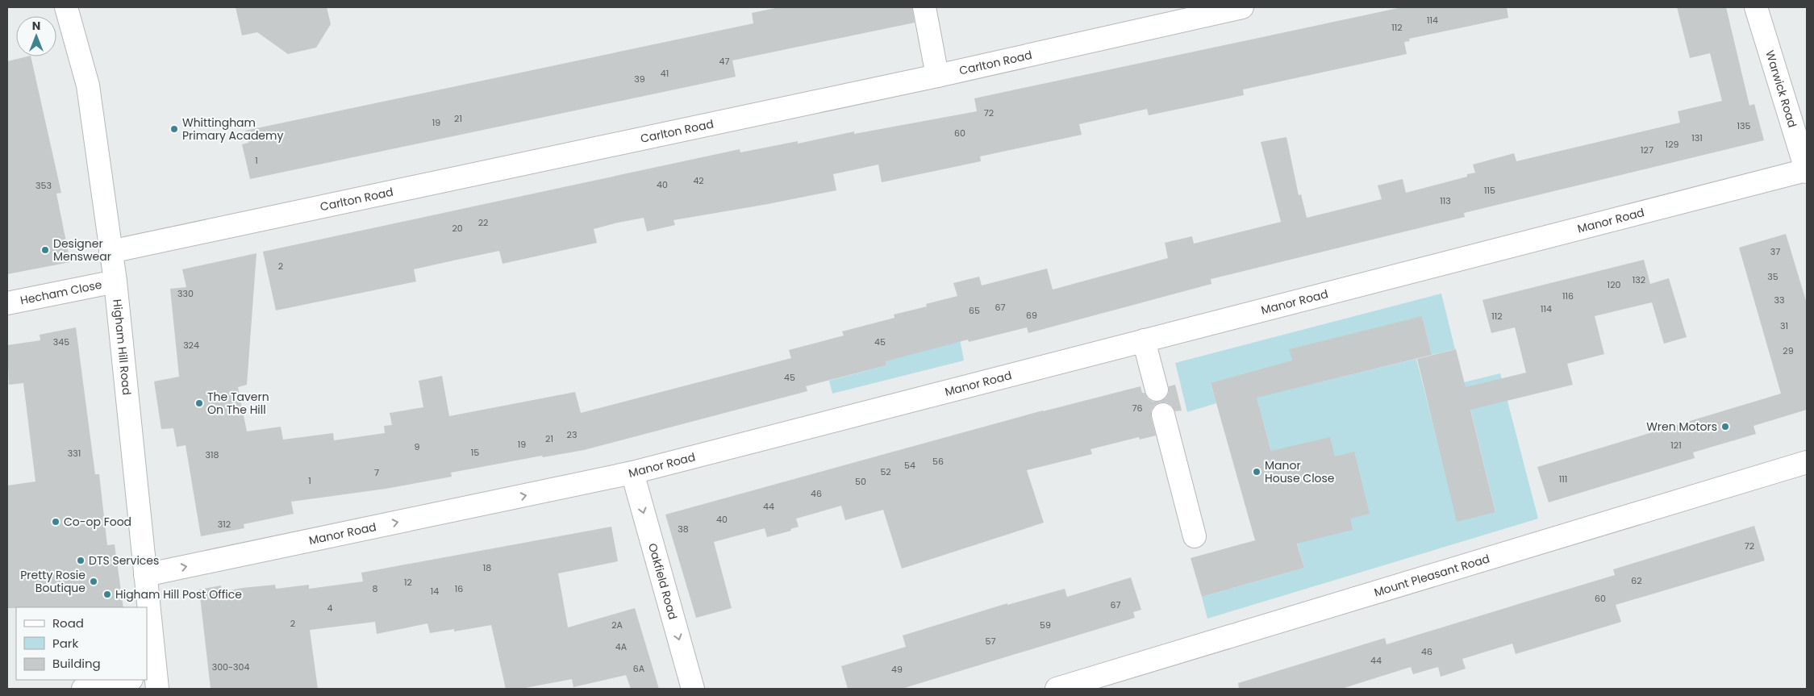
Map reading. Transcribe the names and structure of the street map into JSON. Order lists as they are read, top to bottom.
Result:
{
  "streets": {
    "street": [
      "Carlton Road",
      "Warwick Road",
      "Manor Road",
      "Hecham Close",
      "Higham Hill Road",
      "Mount Pleasant Road",
      "Oakfield Road"
    ]
  },
  "crossings": [
    ["Carlton Road", "Higham Hill Road"],
    ["Warwick Road", "Manor Road"],
    ["Manor Road", "Higham Hill Road"],
    ["Manor Road", "Oakfield Road"],
    ["Hecham Close", "Higham Hill Road"]
  ],
  "one_way": ["Oakfield Road"],
  "places": [
    "Whittingham Primary Academy",
    "Designer Menswear",
    "The Tavern On The Hill",
    "Wren Motors",
    "Manor House Close",
    "Co-op Food",
    "DTS Services",
    "Pretty Rosie Boutique",
    "Higham Hill Post Office"
  ],
  "house_numbers": [
    "114",
    "112",
    "47",
    "41",
    "39",
    "72",
    "21",
    "19",
    "135",
    "60",
    "131",
    "129",
    "127",
    "1",
    "42",
    "40",
    "353",
    "115",
    "113",
    "22",
    "20",
    "37",
    "2",
    "35",
    "132",
    "120",
    "330",
    "116",
    "33",
    "67",
    "114",
    "65",
    "69",
    "112",
    "31",
    "345",
    "45",
    "324",
    "29",
    "45",
    "76",
    "23",
    "21",
    "19",
    "121",
    "9",
    "15",
    "331",
    "318",
    "56",
    "54",
    "52",
    "7",
    "111",
    "1",
    "50",
    "46",
    "44",
    "40",
    "312",
    "38",
    "72",
    "18",
    "62",
    "12",
    "8",
    "16",
    "14",
    "60",
    "67",
    "4",
    "2",
    "2A",
    "59",
    "57",
    "4A",
    "46",
    "44",
    "300-304",
    "6A",
    "49"
  ],
  "legend": ["Road", "Park", "Building"],
  "north": "top"
}
